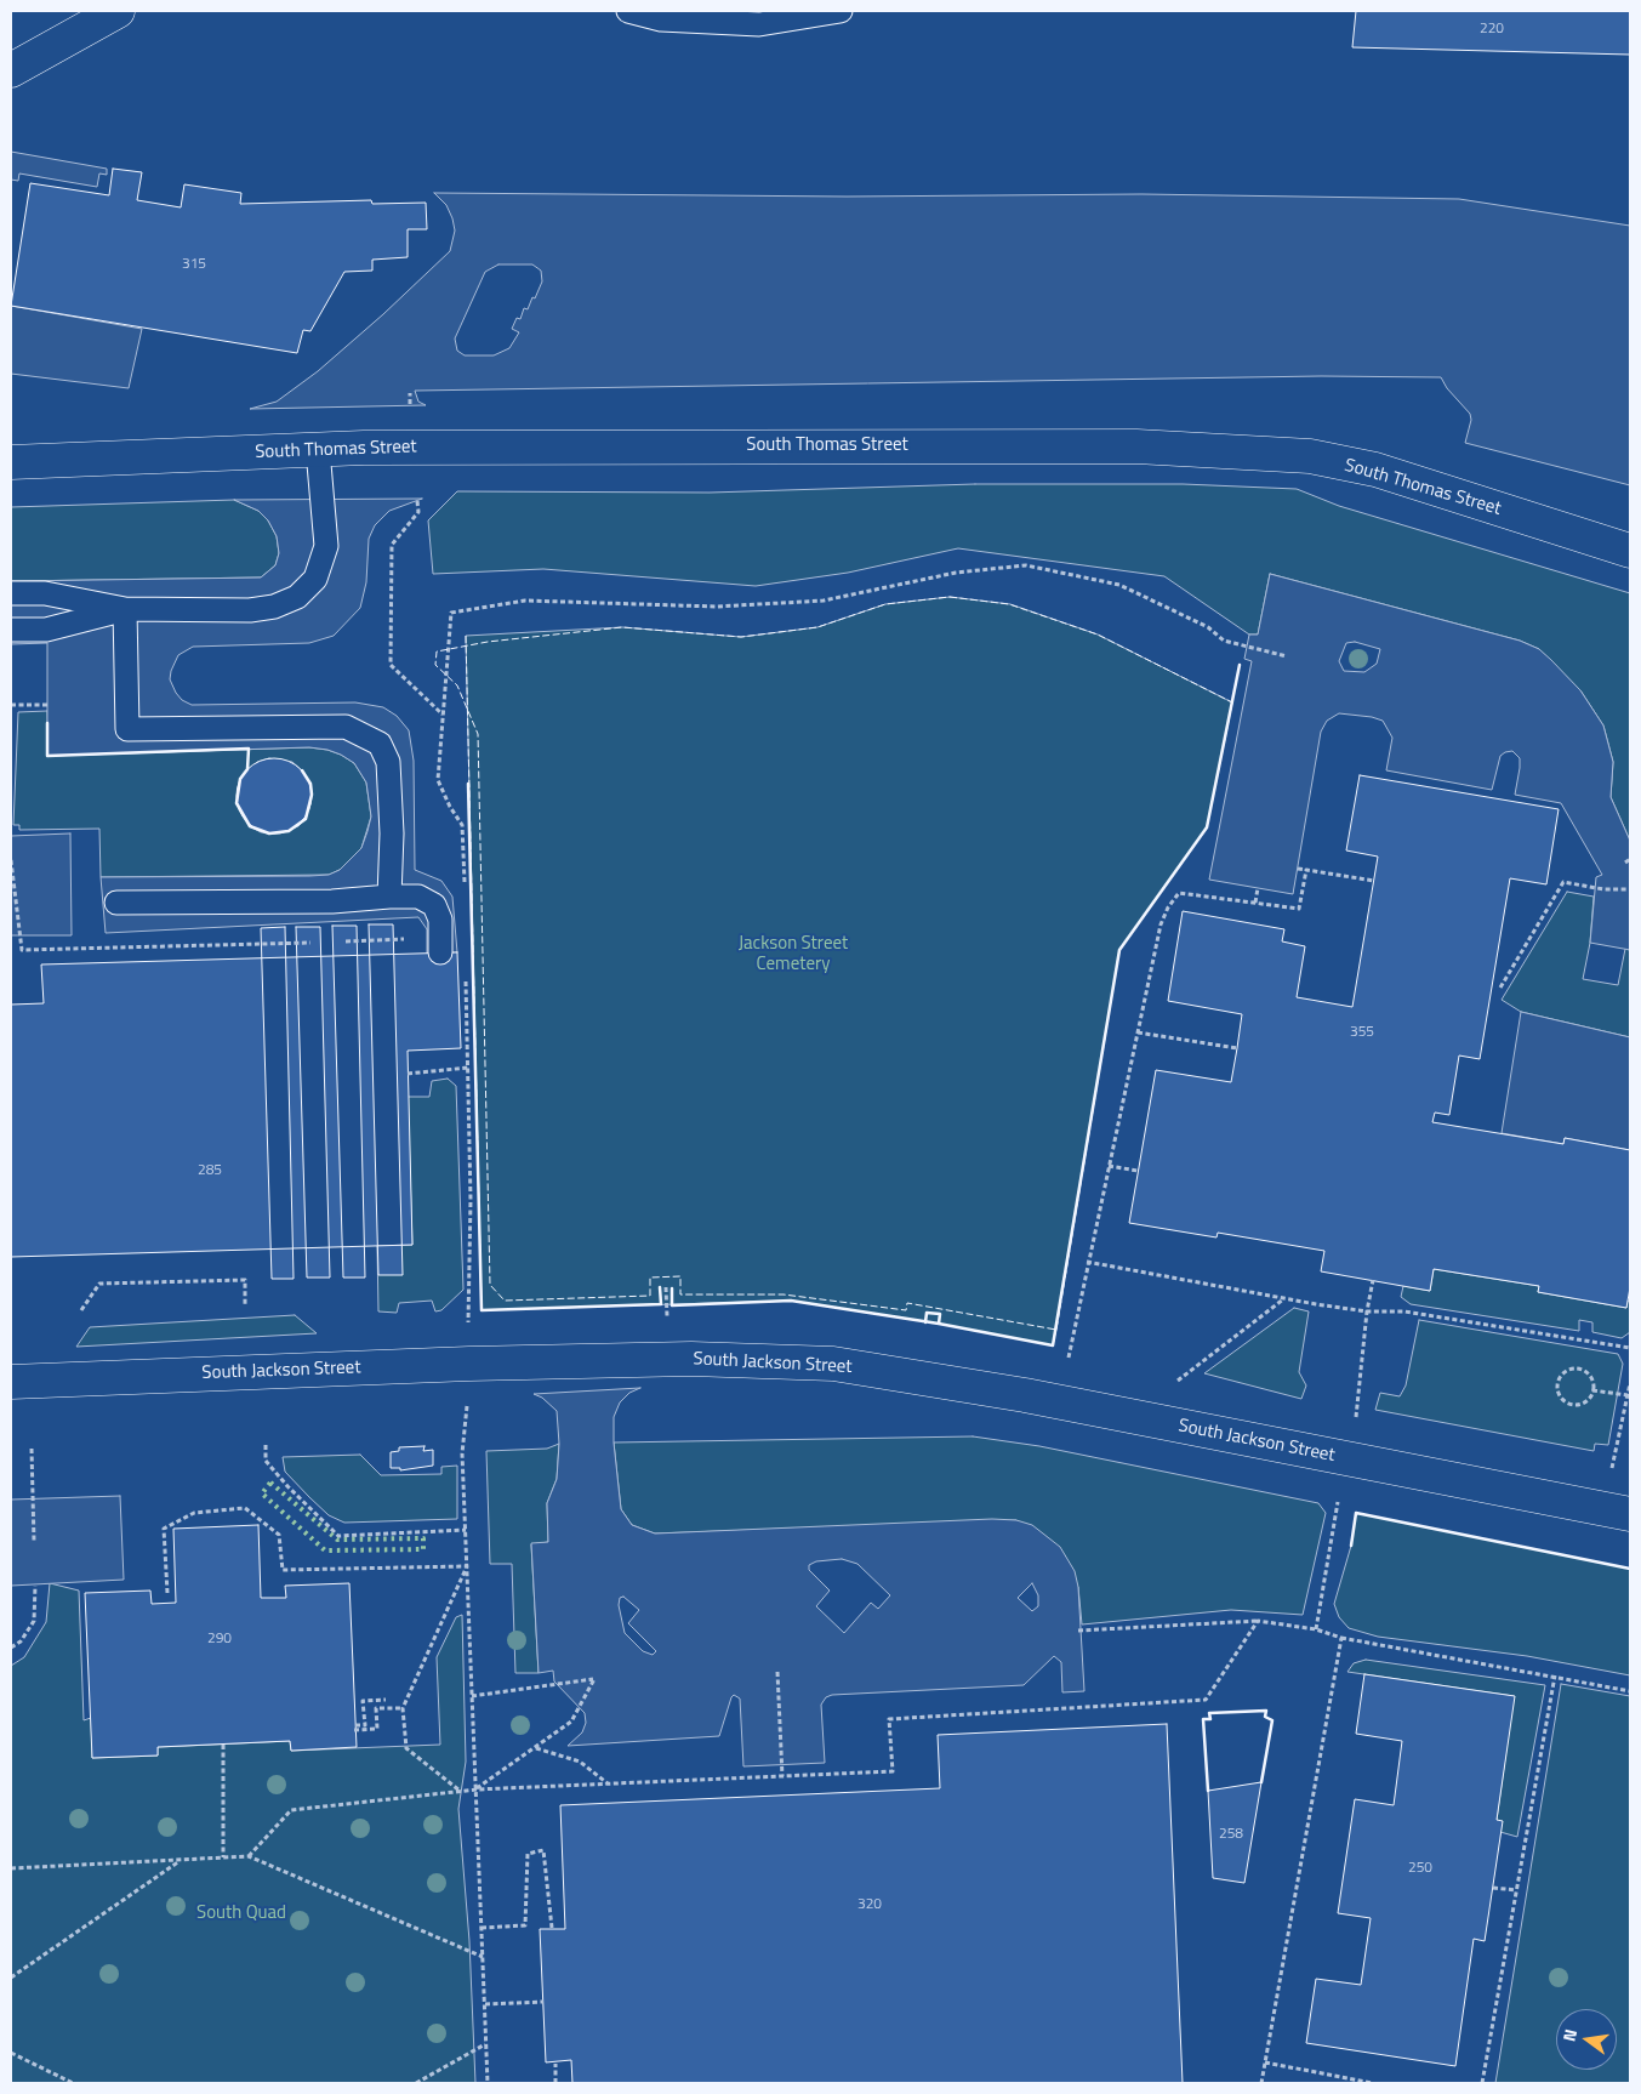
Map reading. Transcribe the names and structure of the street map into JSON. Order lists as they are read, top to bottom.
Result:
{
  "streets": {
    "street": ["South Thomas Street", "South Jackson Street"]
  },
  "parks": ["Jackson Street Cemetery", "South Quad"],
  "house_numbers": [
    "220",
    "315",
    "355",
    "285",
    "290",
    "258",
    "250",
    "320"
  ],
  "north": "left"
}
